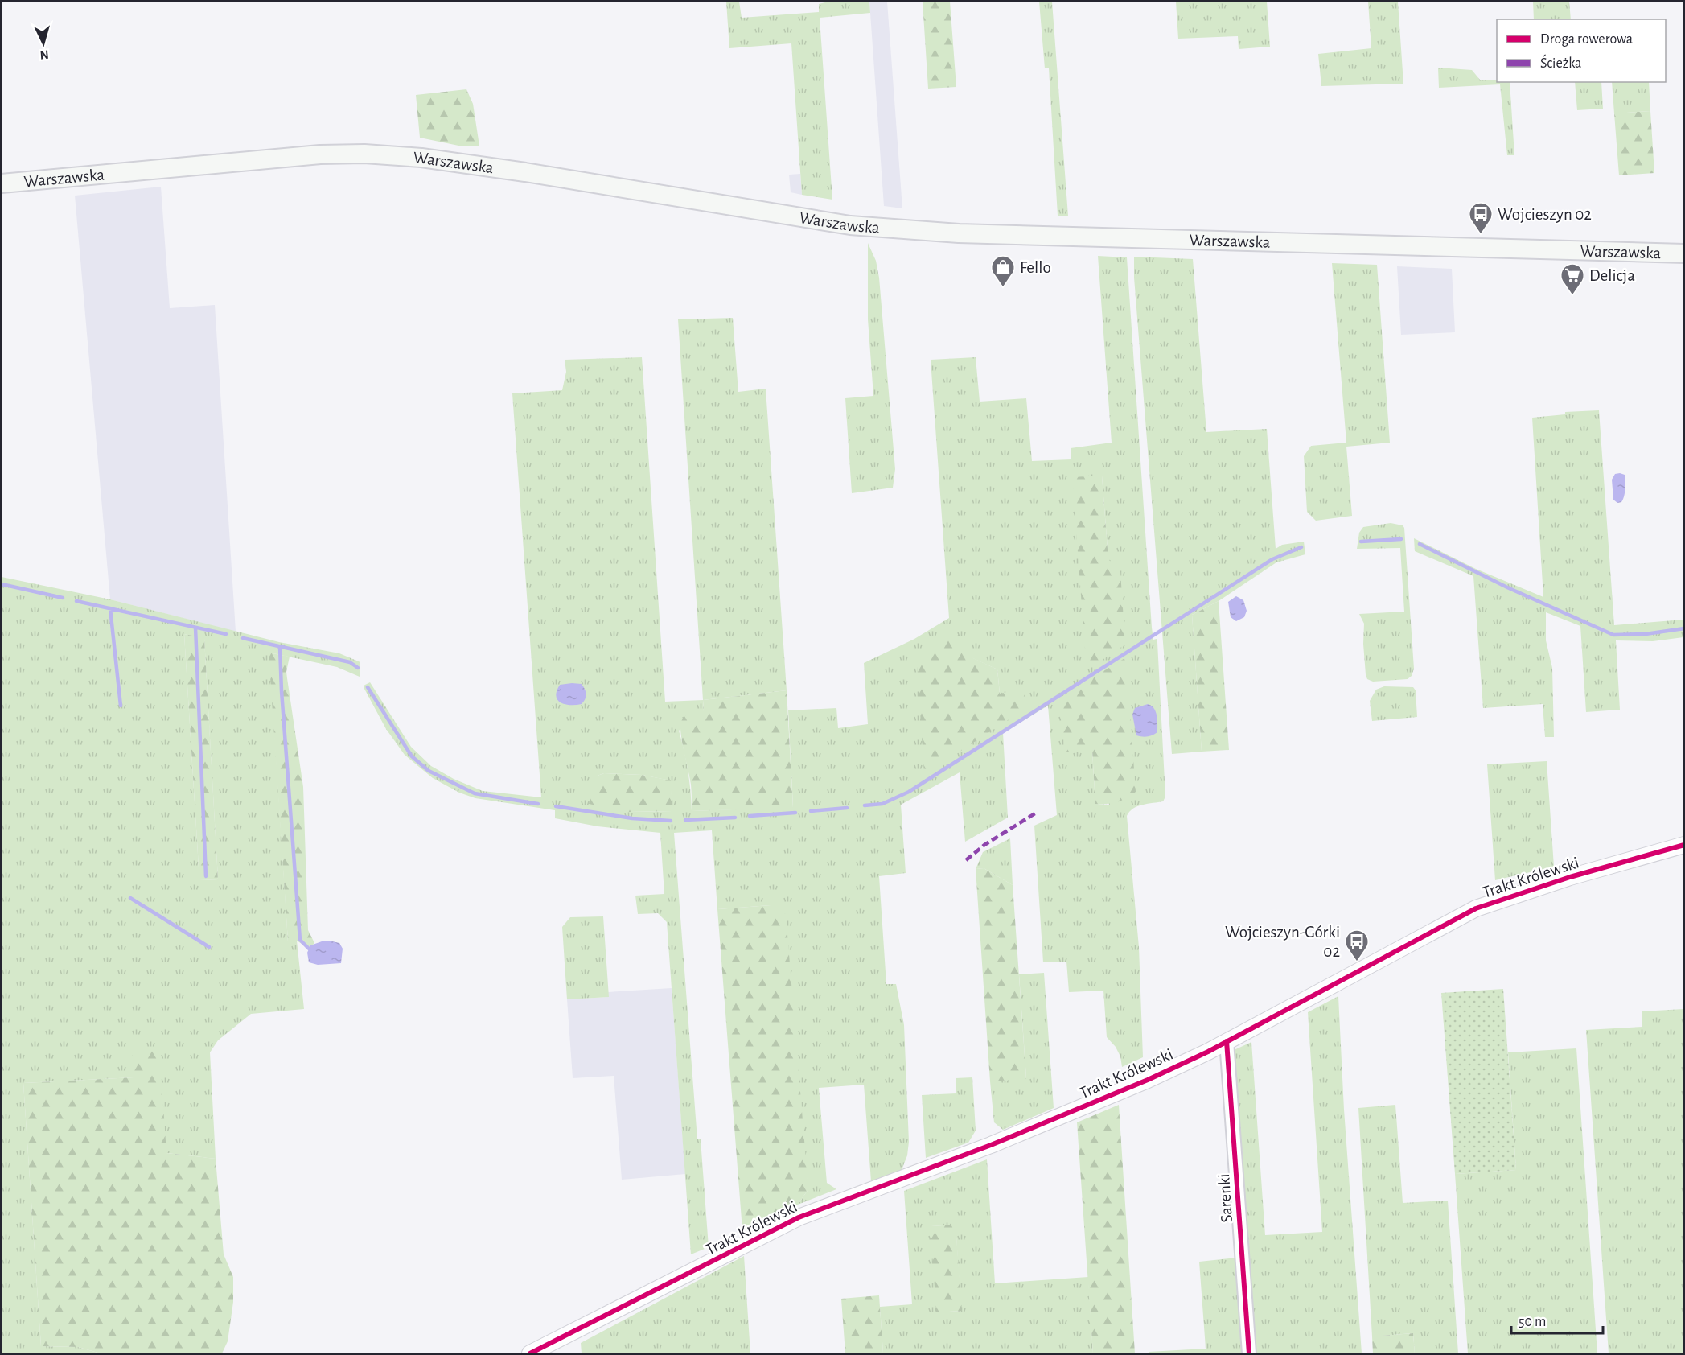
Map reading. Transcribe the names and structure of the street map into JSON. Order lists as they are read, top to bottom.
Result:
{
  "streets": {
    "main road": ["Warszawska"],
    "street": ["Trakt Królewski", "Sarenki"]
  },
  "crossings": [
    ["Trakt Królewski", "Sarenki"]
  ],
  "places": {
    "bus stop": ["Wojcieszyn 02", "Wojcieszyn-Górki 02"],
    "shop": ["Fello"],
    "supermarket": ["Delicja"]
  },
  "legend": ["Droga rowerowa", "Ścieżka"],
  "scale_bar": "50 m",
  "north": "bottom"
}
